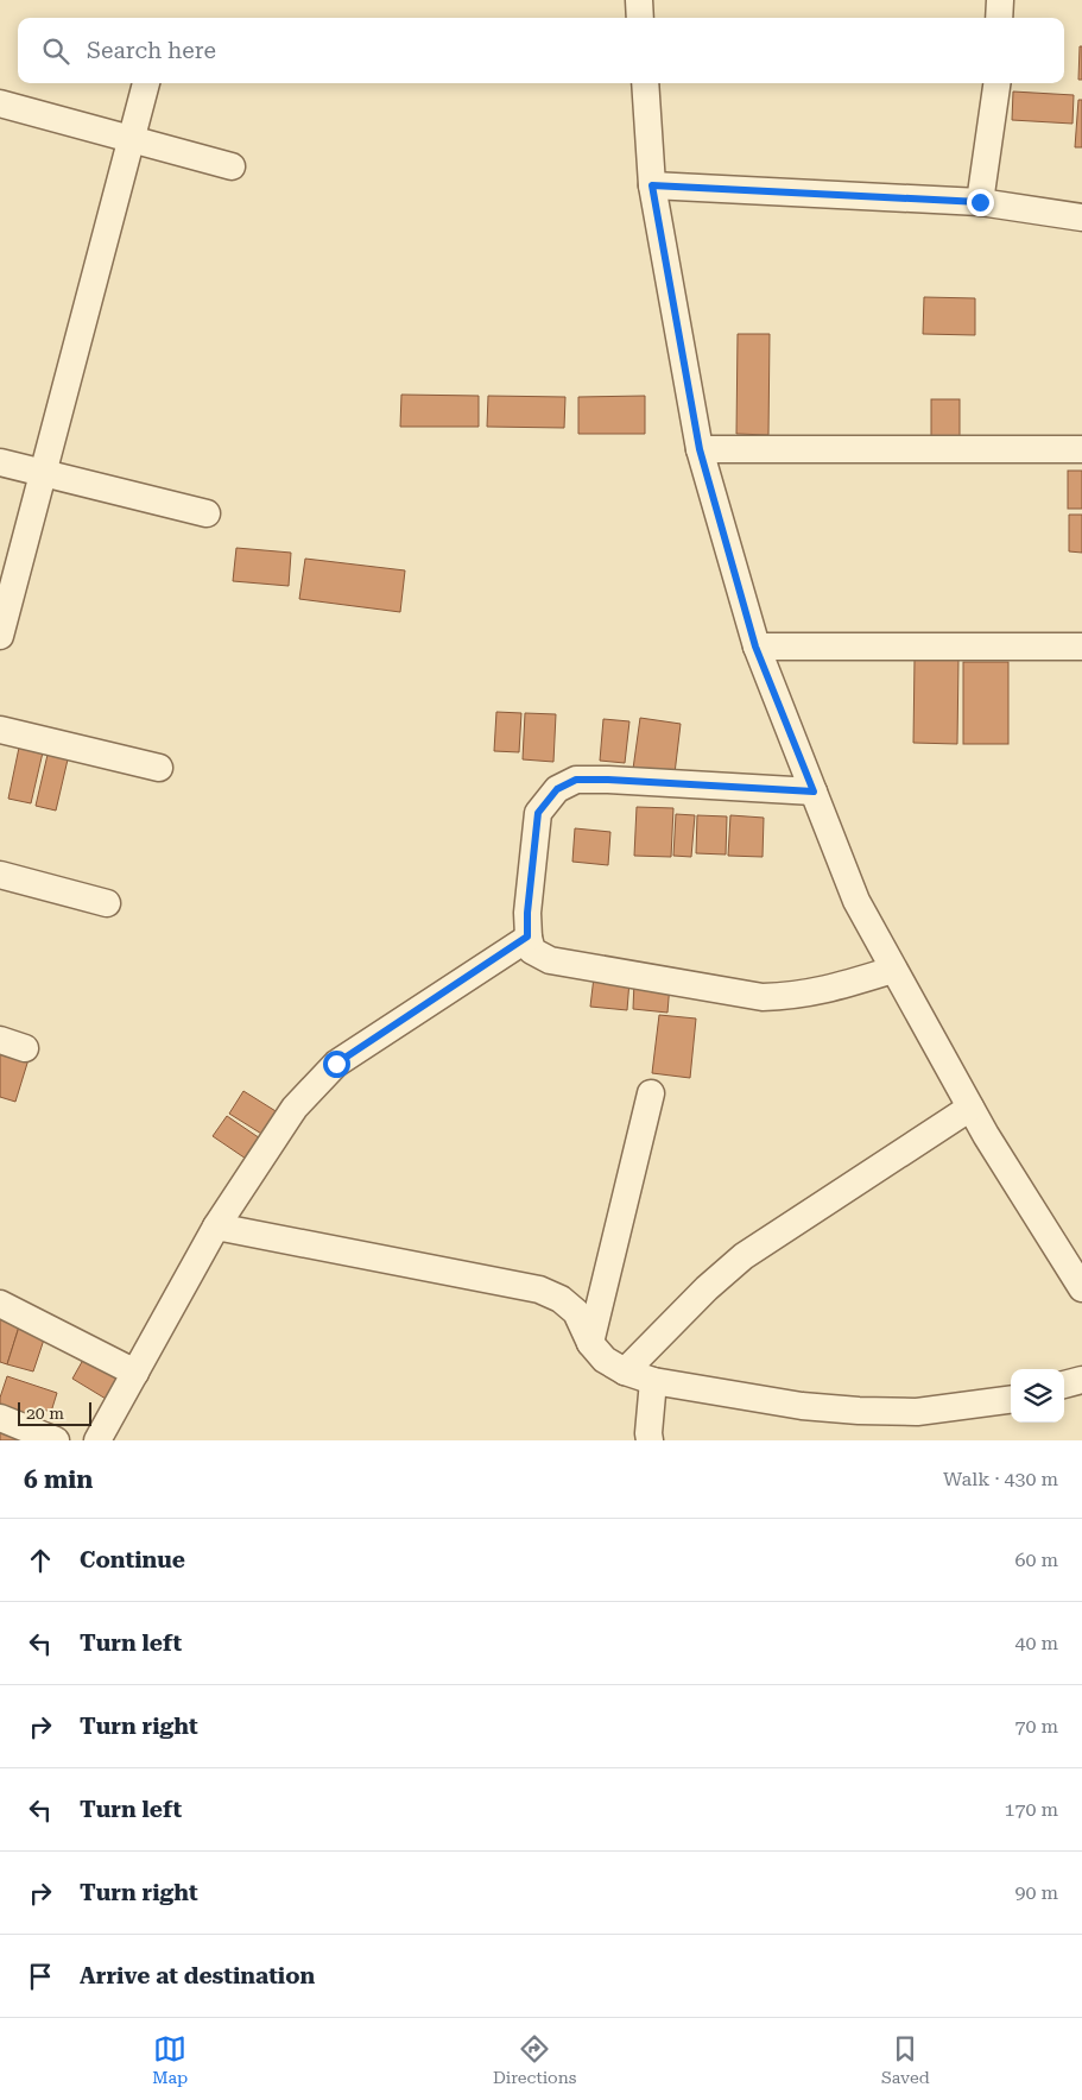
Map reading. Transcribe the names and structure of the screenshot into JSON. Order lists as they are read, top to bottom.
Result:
{
  "scale_bar": "20 m",
  "page": {
    "search": "Search here",
    "scale": "20 m",
    "heading": ["6 min", "Walk · 430 m"],
    "list": [
      ["Continue", "60 m"],
      ["Turn left", "40 m"],
      ["Turn right", "70 m"],
      ["Turn left", "170 m"],
      ["Turn right", "90 m"],
      "Arrive at destination"
    ],
    "nav": ["Map", "Directions", "Saved"]
  }
}
